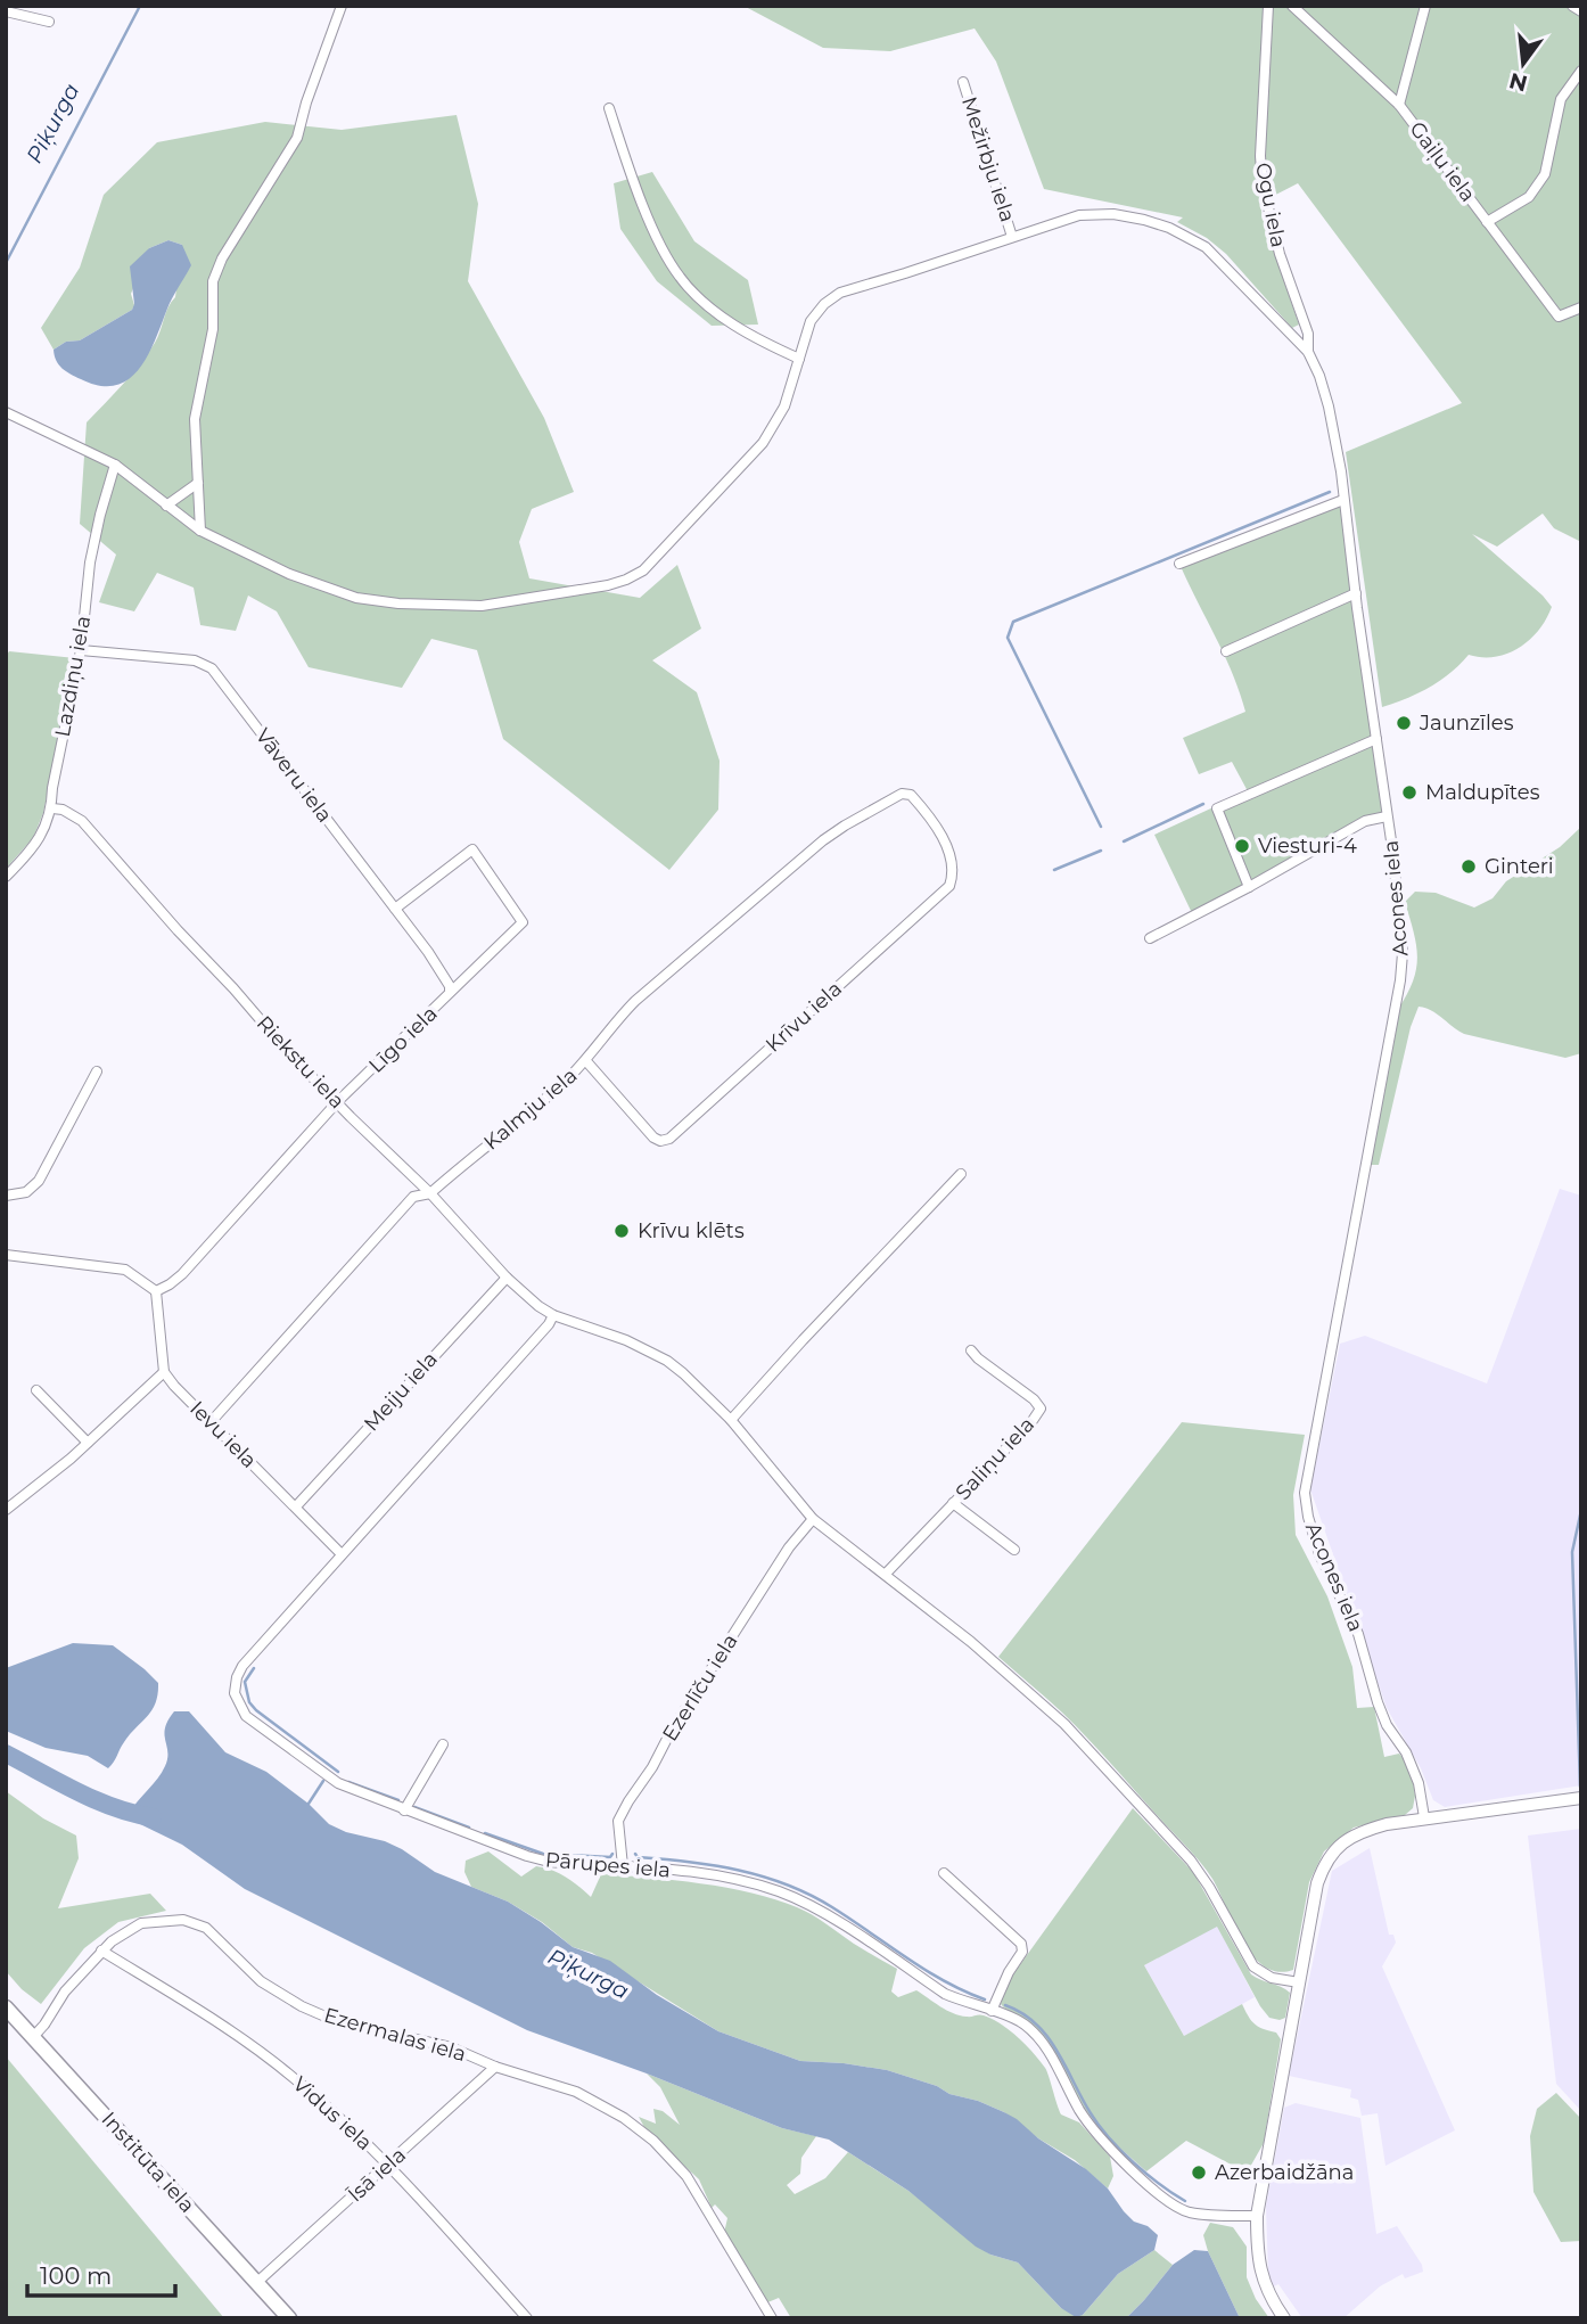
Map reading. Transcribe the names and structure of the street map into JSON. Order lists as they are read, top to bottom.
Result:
{
  "streets": {
    "main road": ["Institūta iela"],
    "street": [
      "Mežirbju iela",
      "Gaiļu iela",
      "Ogu iela",
      "Lazdiņu iela",
      "Vāveru iela",
      "Acones iela",
      "Krīvu iela",
      "Līgo iela",
      "Riekstu iela",
      "Kalmju iela",
      "Meiju iela",
      "Ievu iela",
      "Saliņu iela",
      "Ezerlīču iela",
      "Pārupes iela",
      "Ezermalas iela",
      "Vidus iela",
      "Īsā iela"
    ]
  },
  "crossings": [
    ["Ogu iela", "Acones iela"],
    ["Lazdiņu iela", "Vāveru iela"],
    ["Lazdiņu iela", "Riekstu iela"],
    ["Vāveru iela", "Līgo iela"],
    ["Krīvu iela", "Kalmju iela"],
    ["Līgo iela", "Riekstu iela"],
    ["Riekstu iela", "Kalmju iela"],
    ["Riekstu iela", "Meiju iela"],
    ["Riekstu iela", "Saliņu iela"],
    ["Riekstu iela", "Ezerlīču iela"],
    ["Riekstu iela", "Pārupes iela"],
    ["Kalmju iela", "Ievu iela"],
    ["Meiju iela", "Ievu iela"],
    ["Ievu iela", "Pārupes iela"],
    ["Ezerlīču iela", "Pārupes iela"],
    ["Ezermalas iela", "Vidus iela"],
    ["Ezermalas iela", "Institūta iela"],
    ["Ezermalas iela", "Īsā iela"],
    ["Vidus iela", "Īsā iela"],
    ["Institūta iela", "Īsā iela"]
  ],
  "water": ["Piķurga"],
  "places": [
    "Jaunzīles",
    "Maldupītes",
    "Viesturi-4",
    "Ginteri",
    "Krīvu klēts",
    "Azerbaidžāna"
  ],
  "scale_bar": "100 m",
  "north": "bottom"
}
